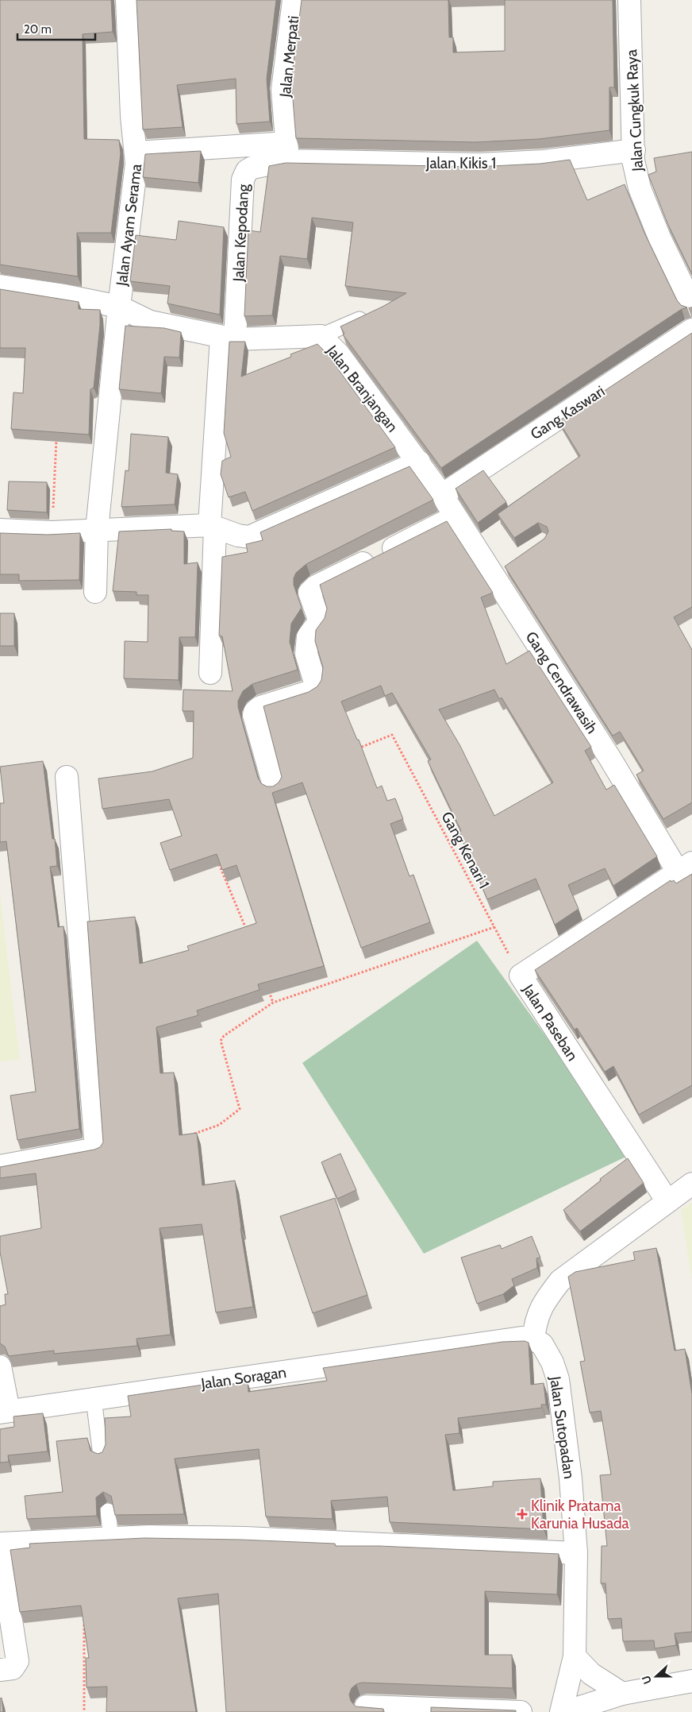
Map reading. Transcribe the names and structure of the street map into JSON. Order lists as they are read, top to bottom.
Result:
{
  "streets": {
    "street": [
      "Jalan Merpati",
      "Jalan Cungkuk Raya",
      "Jalan Kikis 1",
      "Jalan Ayam Serama",
      "Jalan Kepodang",
      "Jalan Branjangan",
      "Gang Kaswari",
      "Gang Cendrawasih",
      "Jalan Paseban",
      "Jalan Soragan",
      "Jalan Sutopadan"
    ],
    "path": ["Gang Kenari 1"]
  },
  "crossings": [
    ["Jalan Merpati", "Jalan Kikis 1"],
    ["Jalan Merpati", "Jalan Kepodang"],
    ["Jalan Cungkuk Raya", "Jalan Kikis 1"],
    ["Jalan Kikis 1", "Jalan Kepodang"],
    ["Jalan Ayam Serama", "Jalan Branjangan"],
    ["Jalan Kepodang", "Jalan Branjangan"],
    ["Jalan Branjangan", "Gang Kaswari"],
    ["Jalan Branjangan", "Gang Cendrawasih"],
    ["Gang Kaswari", "Gang Cendrawasih"],
    ["Gang Cendrawasih", "Jalan Paseban"],
    ["Gang Kenari 1", "Jalan Paseban"],
    ["Jalan Soragan", "Jalan Sutopadan"]
  ],
  "places": {
    "health": ["Klinik Pratama Karunia Husada"]
  },
  "scale_bar": "20 m",
  "north": "left"
}
